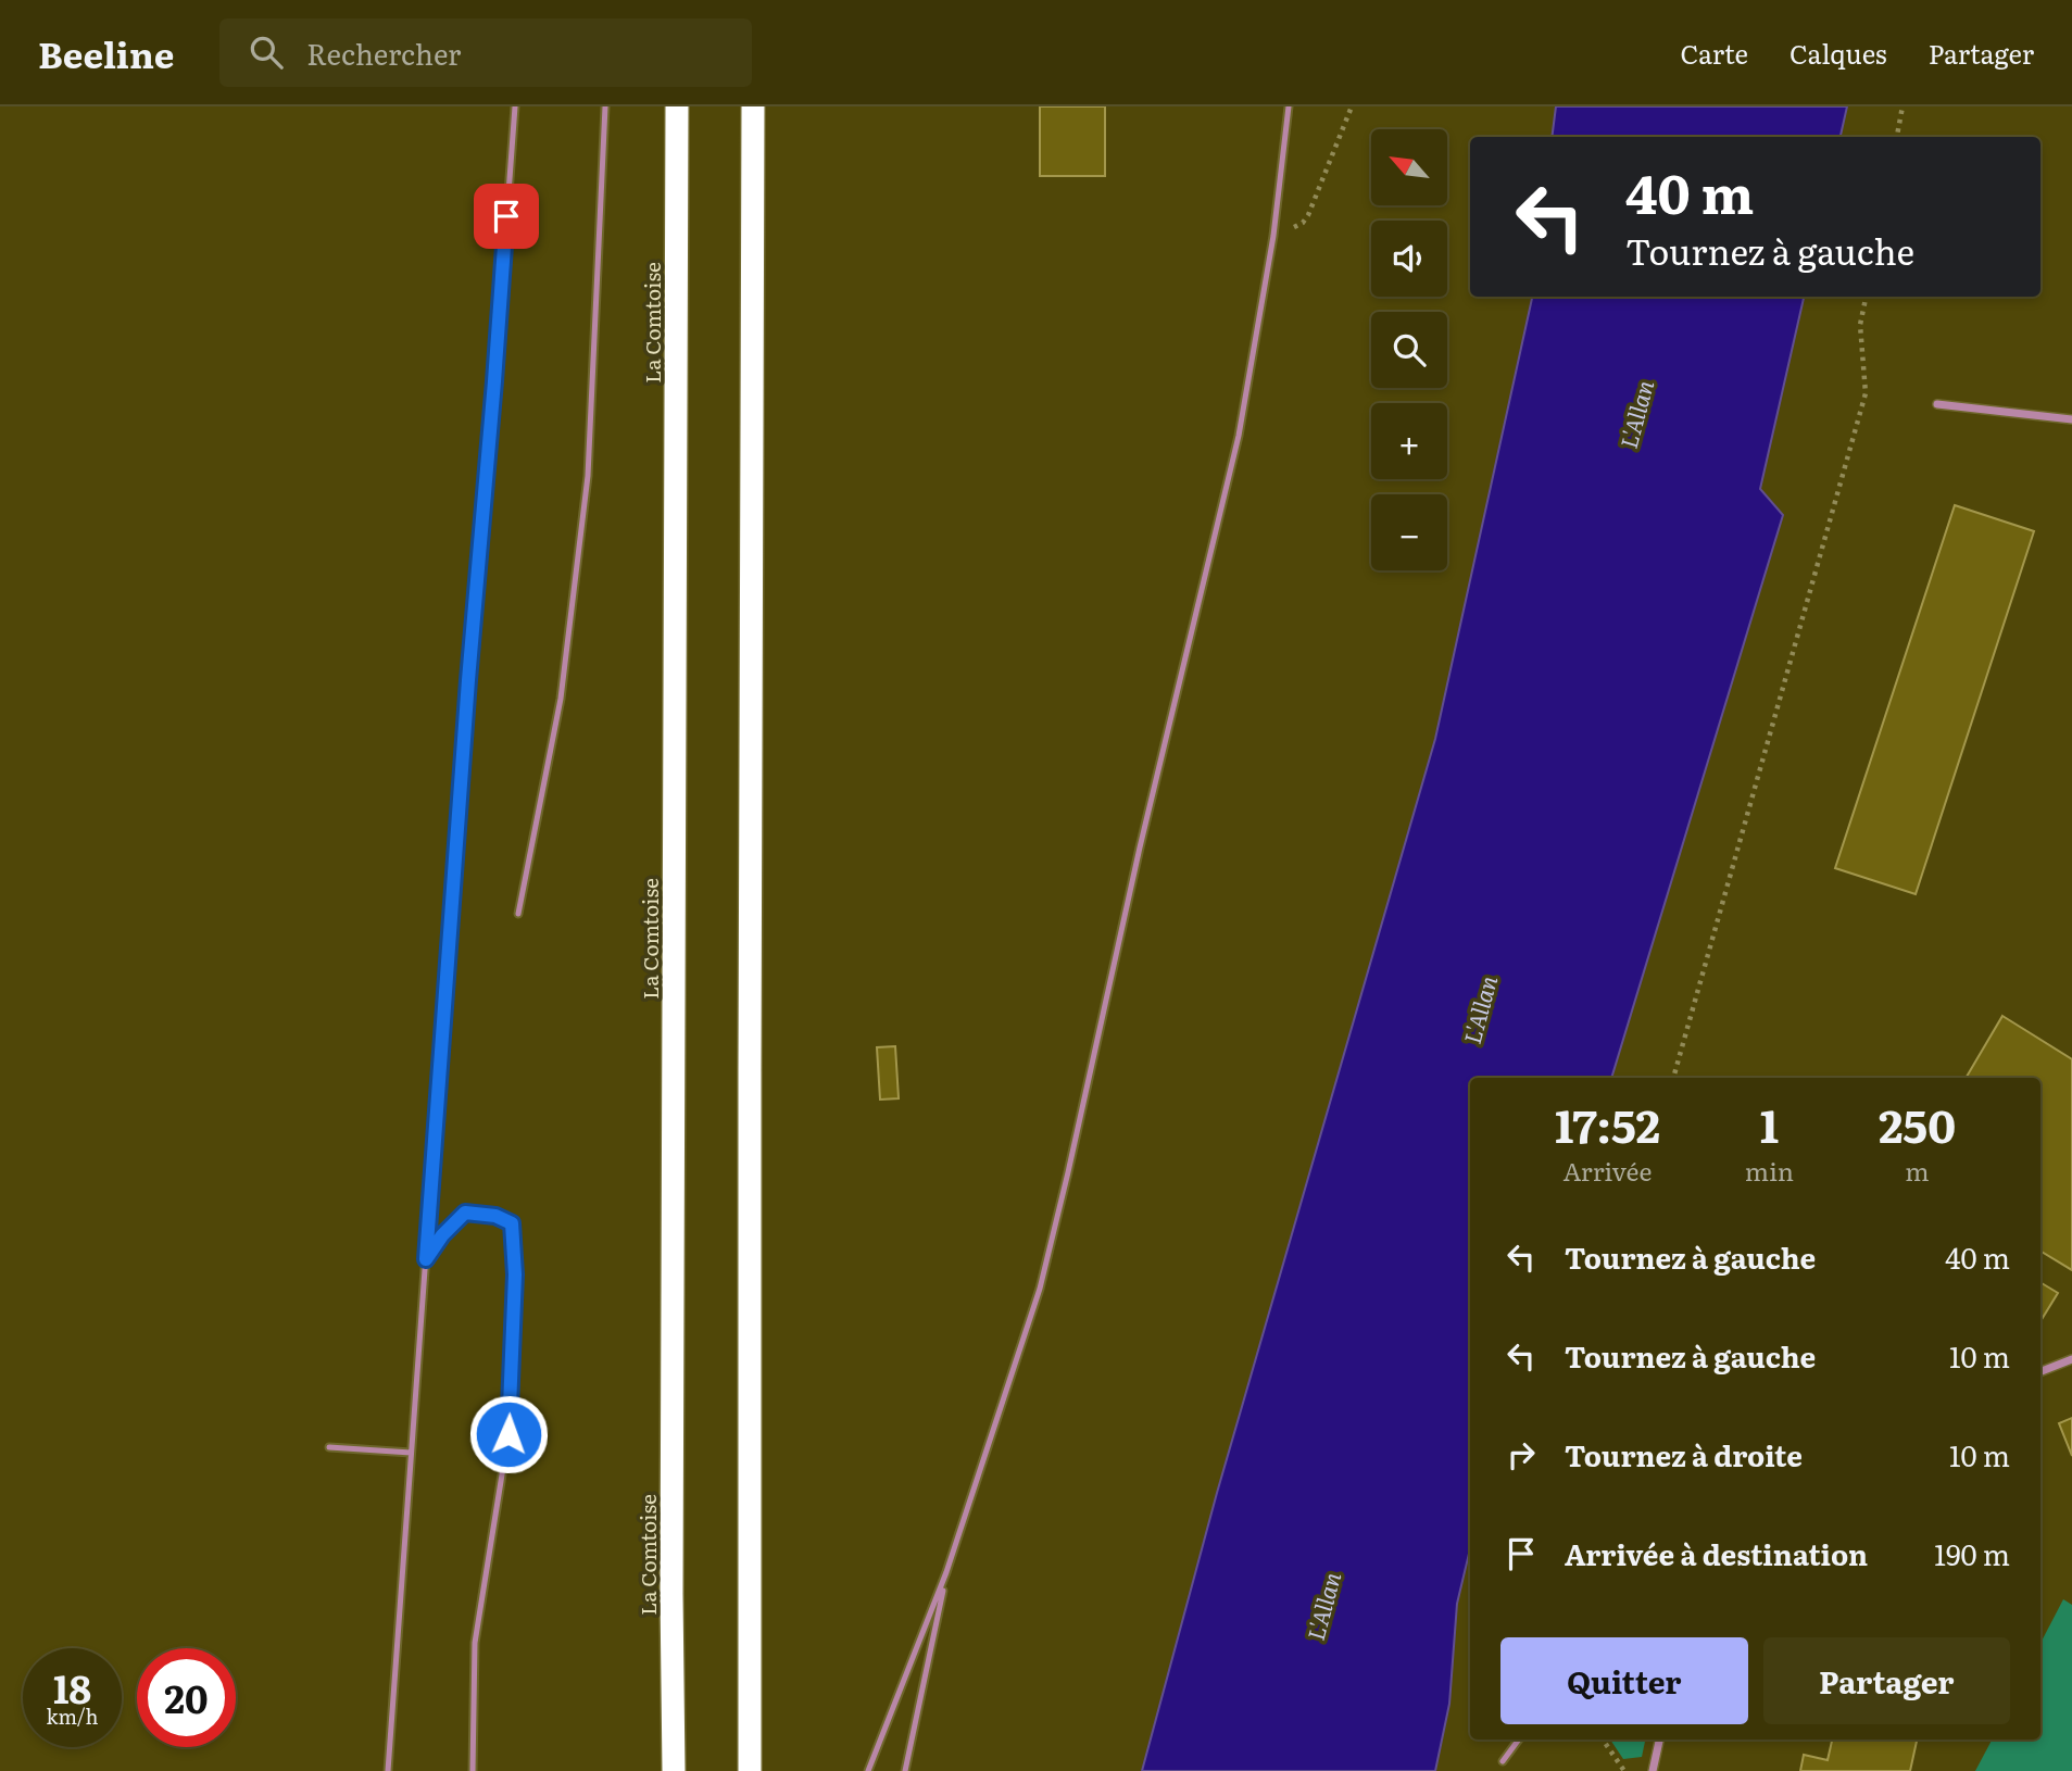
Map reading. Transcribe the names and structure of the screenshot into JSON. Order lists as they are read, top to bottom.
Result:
{
  "streets": {
    "highway": ["La Comtoise"]
  },
  "water": ["L'Allan"],
  "north": "top left",
  "page": {
    "header": "Beeline",
    "search": "Rechercher",
    "nav": ["Carte", "Calques", "Partager"],
    "map_buttons": ["+", "−"],
    "turn": ["40 m", "Tournez à gauche"],
    "eta": [
      "17:52",
      "Arrivée",
      "1",
      "min",
      "250",
      "m"
    ],
    "list": [
      {
        "name": "Tournez à gauche",
        "value": "40 m"
      },
      {
        "name": "Tournez à gauche",
        "value": "10 m"
      },
      {
        "name": "Tournez à droite",
        "value": "10 m"
      },
      {
        "name": "Arrivée à destination",
        "value": "190 m"
      }
    ],
    "buttons": ["Quitter", "Partager"],
    "speed": "18 km/h",
    "limit": "20"
  }
}
